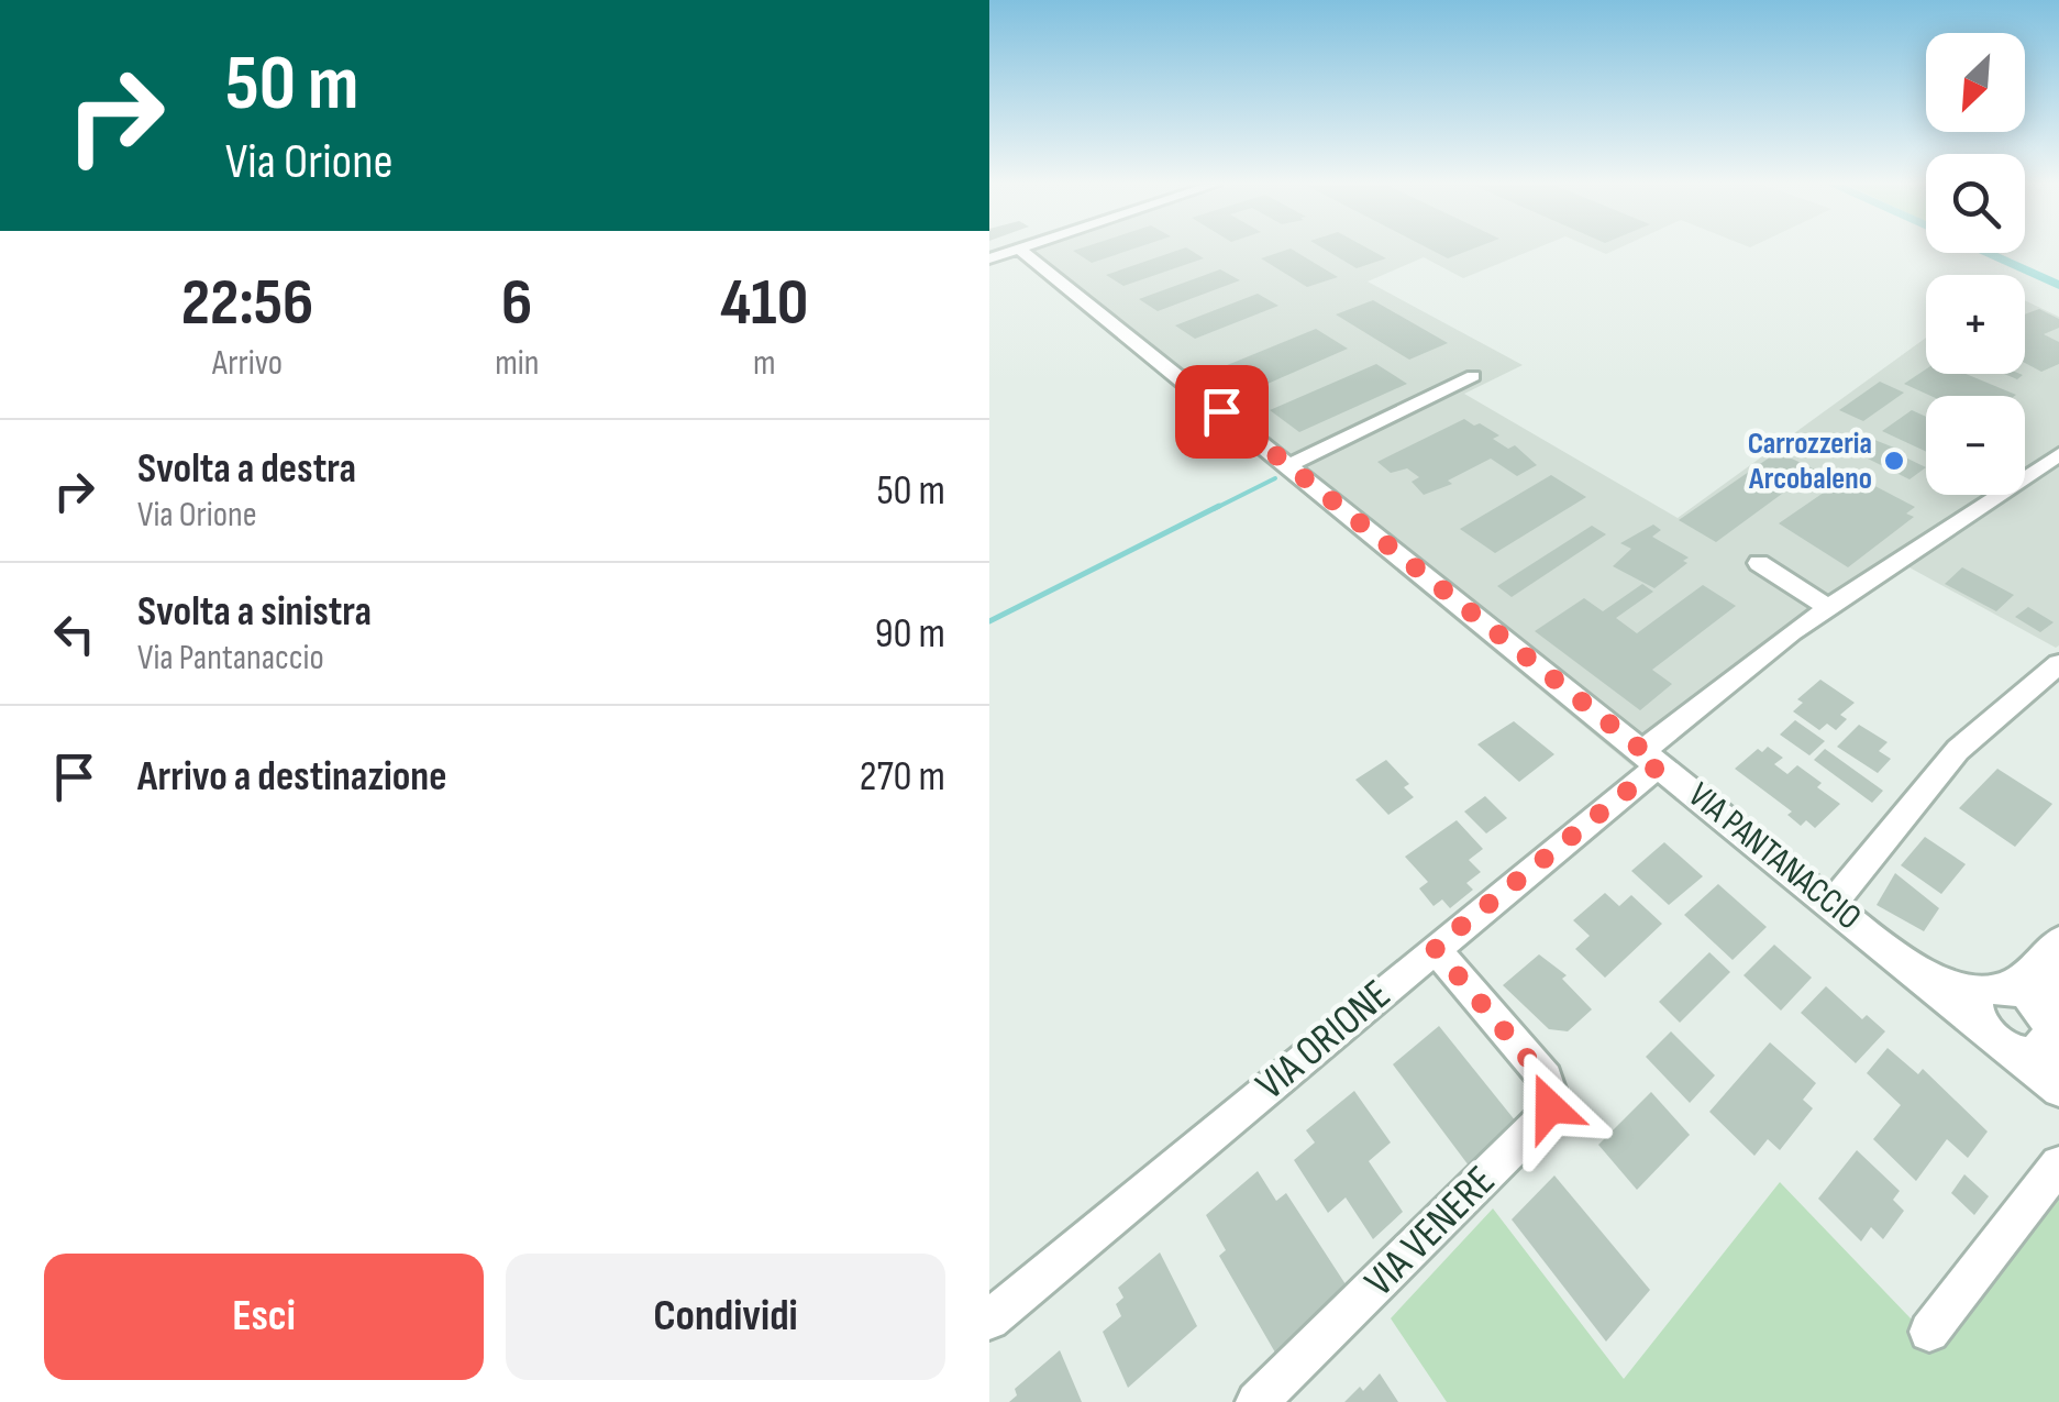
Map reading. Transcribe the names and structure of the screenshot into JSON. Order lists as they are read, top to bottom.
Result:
{
  "streets": {
    "street": ["VIA PANTANACCIO", "VIA ORIONE", "VIA VENERE"]
  },
  "crossings": [
    ["VIA PANTANACCIO", "VIA ORIONE"],
    ["VIA ORIONE", "VIA VENERE"]
  ],
  "places": ["Carrozzeria Arcobaleno"],
  "north": "bottom left",
  "page": {
    "turn": ["50 m", "Via Orione"],
    "map_buttons": ["+", "−"],
    "eta": [
      "22:56",
      "Arrivo",
      "6",
      "min",
      "410",
      "m"
    ],
    "list": [
      {
        "name": "Svolta a destra",
        "note": "Via Orione",
        "value": "50 m"
      },
      {
        "name": "Svolta a sinistra",
        "note": "Via Pantanaccio",
        "value": "90 m"
      },
      {
        "name": "Arrivo a destinazione",
        "value": "270 m"
      }
    ],
    "buttons": ["Esci", "Condividi"]
  }
}
